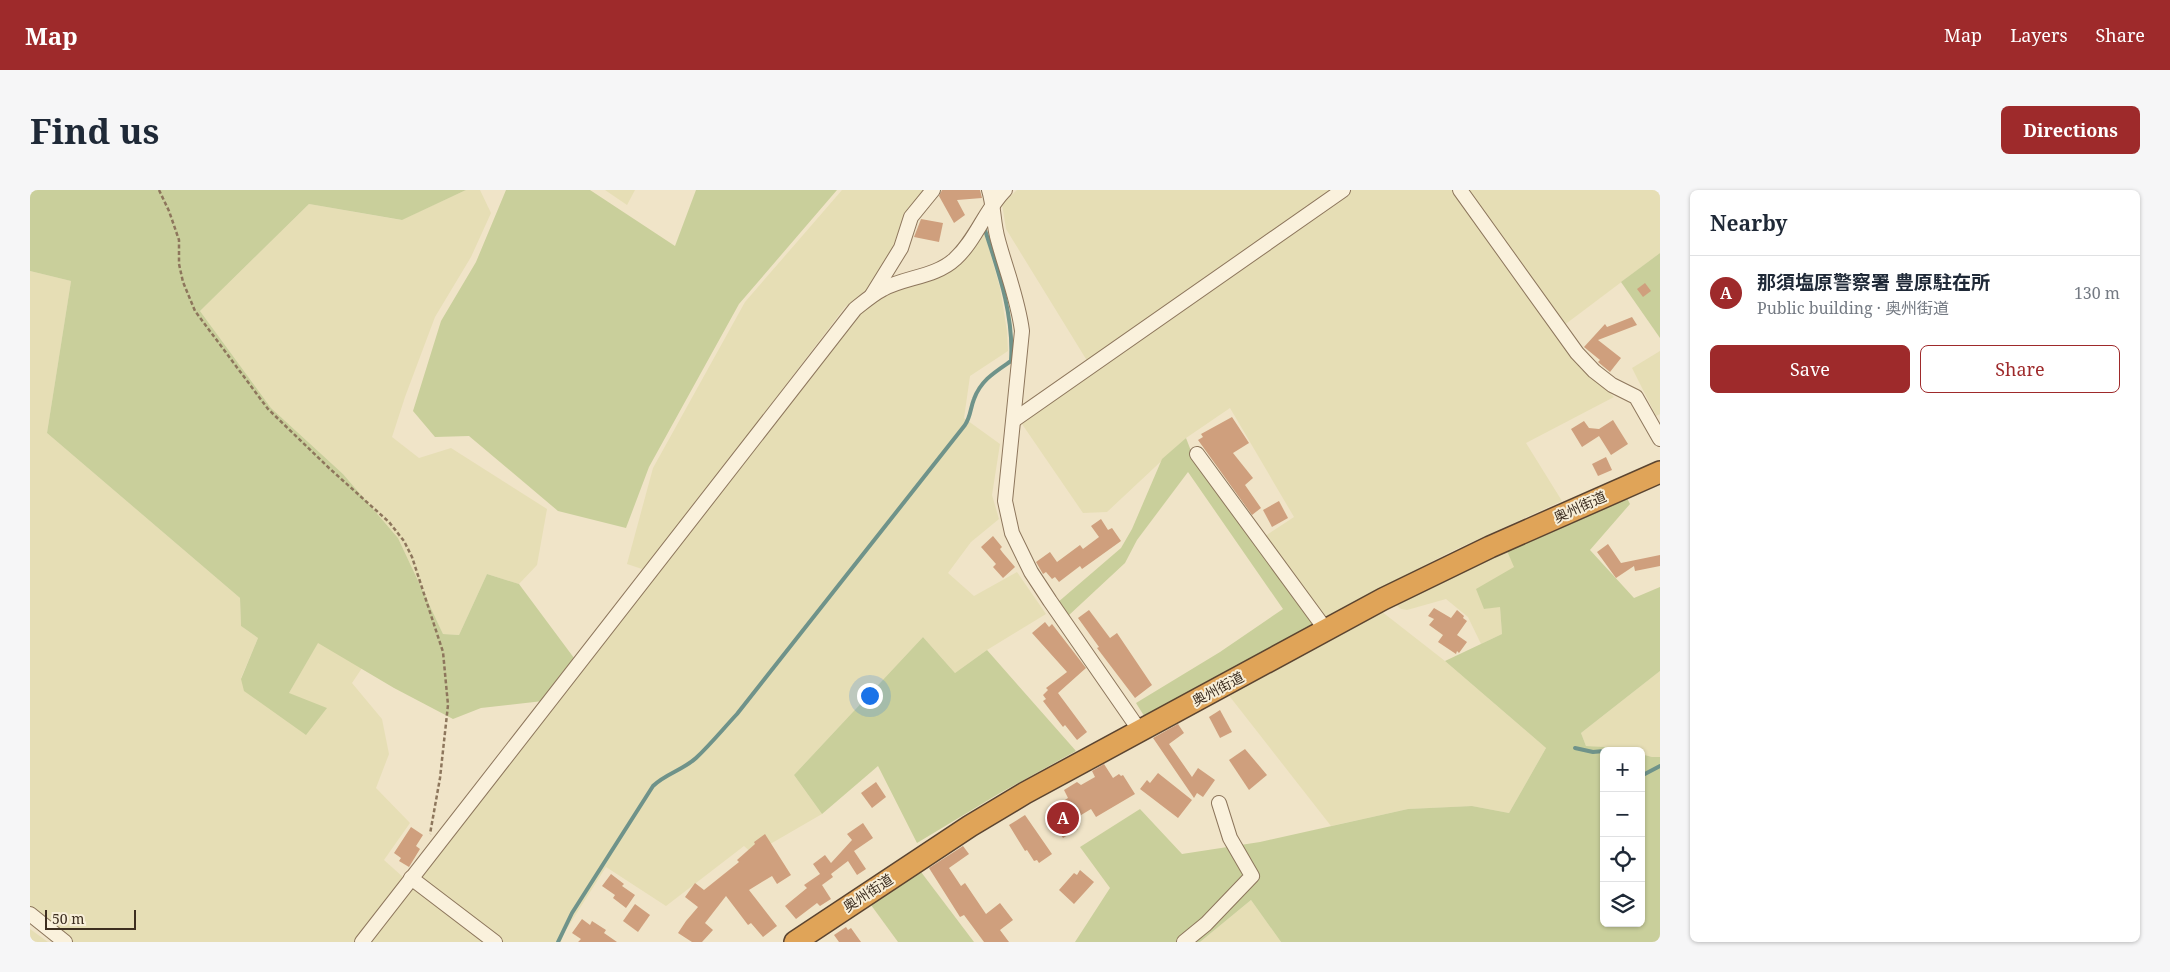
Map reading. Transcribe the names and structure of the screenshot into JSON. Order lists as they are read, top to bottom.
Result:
{
  "streets": {
    "highway": ["奥州街道"]
  },
  "scale_bar": "50 m",
  "page": {
    "header": "Map",
    "nav": ["Map", "Layers", "Share"],
    "buttons": [
      "Directions",
      ["Save", "Share"]
    ],
    "title": "Find us",
    "heading": "Nearby",
    "list": [
      {
        "mark": "A",
        "name": "那須塩原警察署 豊原駐在所",
        "note": "Public building · 奥州街道",
        "value": "130 m"
      }
    ],
    "map_buttons": ["+", "−"],
    "pins": "A",
    "scale": "50 m"
  }
}
